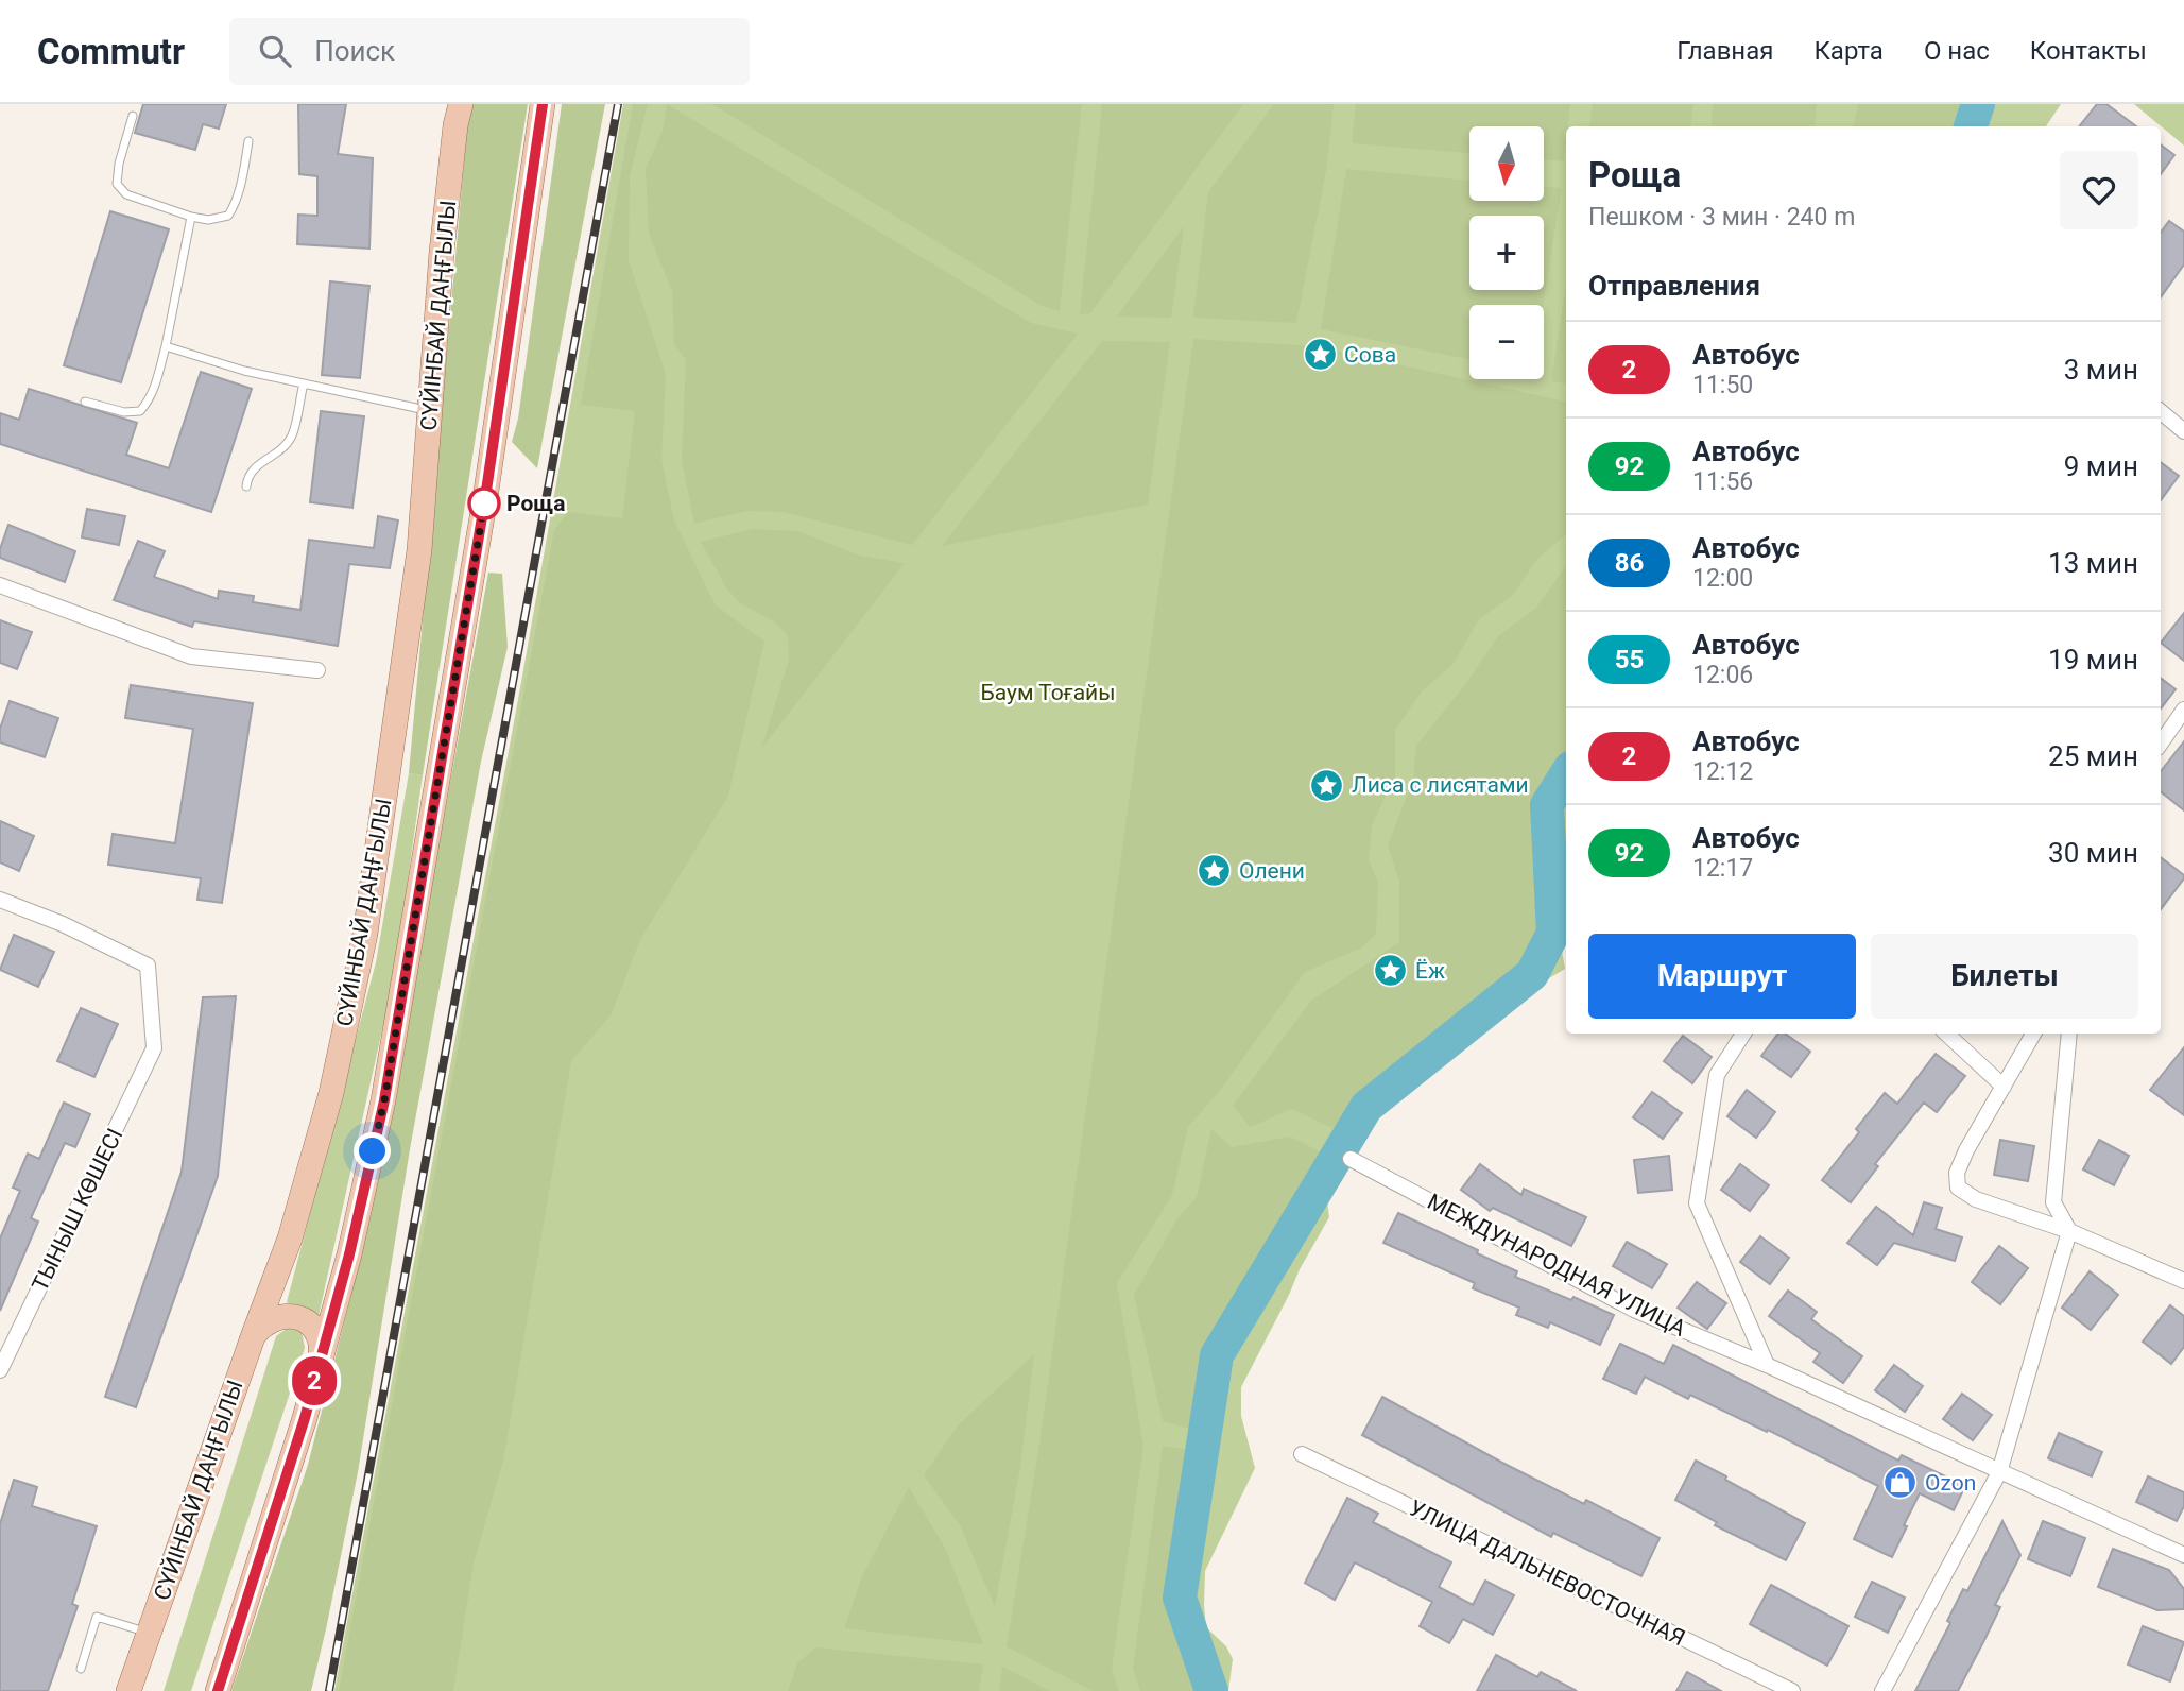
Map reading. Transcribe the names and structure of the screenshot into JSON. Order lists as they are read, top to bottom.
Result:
{
  "streets": {
    "main road": ["СҮЙІНБАЙ ДАҢҒЫЛЫ"],
    "street": ["ТЫНЫШ КӨШЕСІ", "МЕЖДУНАРОДНАЯ УЛИЦА", "УЛИЦА ДАЛЬНЕВОСТОЧНАЯ"]
  },
  "parks": ["Баум Тоғайы"],
  "places": {
    "place": [
      "Сова",
      "Лиса с лисятами",
      "Олени",
      "Ёж"
    ],
    "other": ["Роща"],
    "shop": ["Ozon"]
  },
  "lines": ["bus line 2"],
  "north": "bottom",
  "page": {
    "header": "Commutr",
    "search": "Поиск",
    "nav": [
      "Главная",
      "Карта",
      "О нас",
      "Контакты"
    ],
    "on_map": "2",
    "map_buttons": ["+", "−"],
    "heading": [
      ["Роща", "Пешком · 3 мин · 240 m"],
      "Отправления"
    ],
    "list": [
      {
        "mark": "2",
        "name": "Автобус",
        "note": "11:50",
        "value": "3 мин"
      },
      {
        "mark": "92",
        "name": "Автобус",
        "note": "11:56",
        "value": "9 мин"
      },
      {
        "mark": "86",
        "name": "Автобус",
        "note": "12:00",
        "value": "13 мин"
      },
      {
        "mark": "55",
        "name": "Автобус",
        "note": "12:06",
        "value": "19 мин"
      },
      {
        "mark": "2",
        "name": "Автобус",
        "note": "12:12",
        "value": "25 мин"
      },
      {
        "mark": "92",
        "name": "Автобус",
        "note": "12:17",
        "value": "30 мин"
      }
    ],
    "buttons": ["Маршрут", "Билеты"]
  }
}
